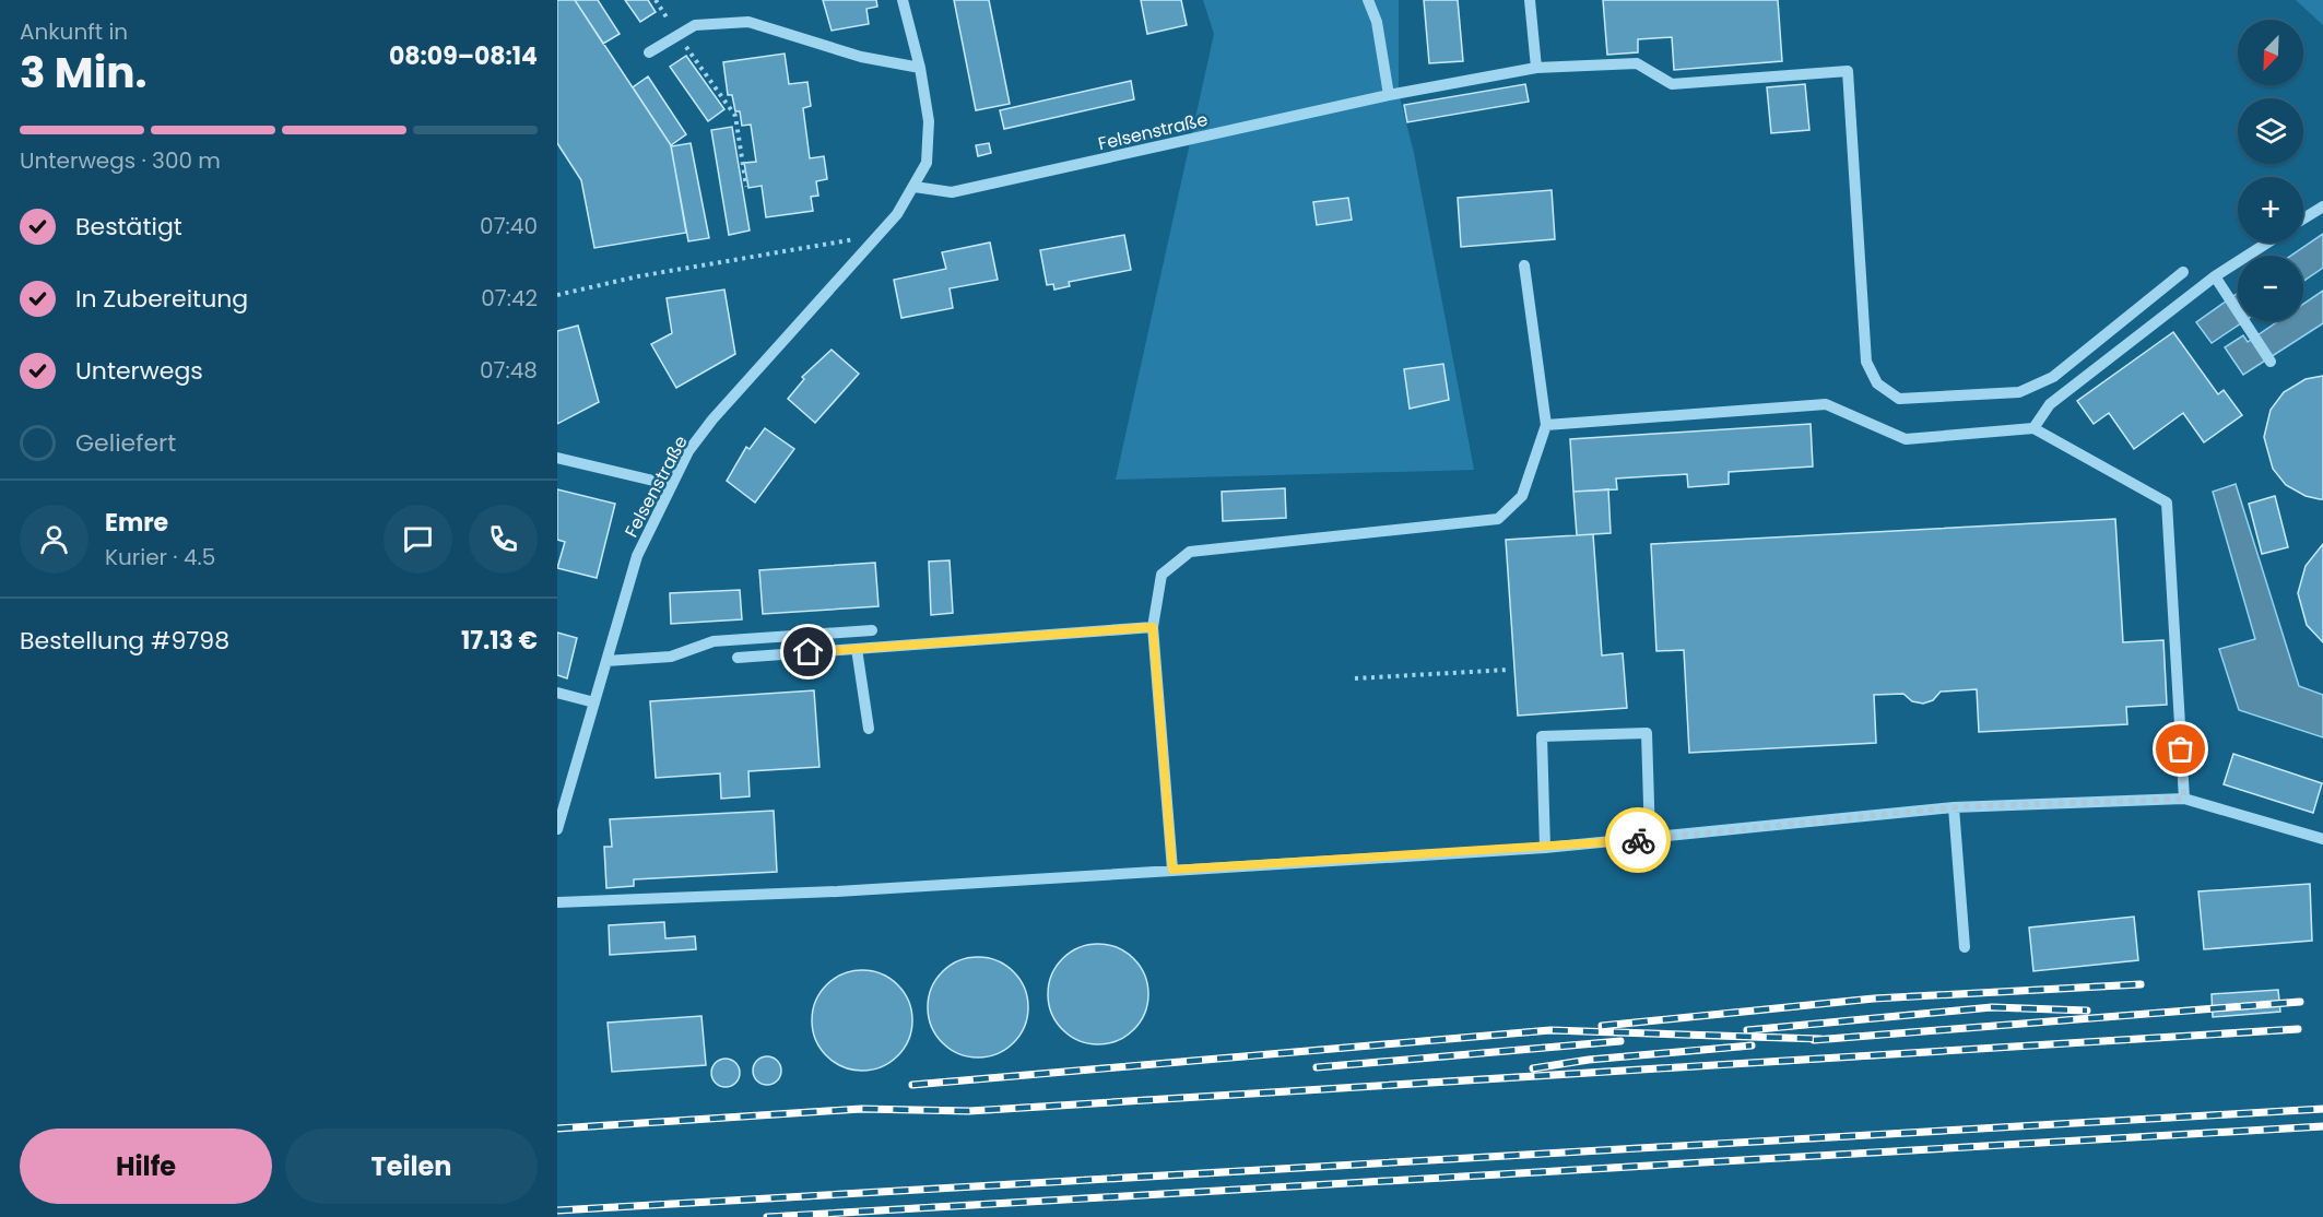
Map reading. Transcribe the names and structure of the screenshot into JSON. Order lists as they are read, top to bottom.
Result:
{
  "streets": {
    "street": ["Felsenstraße"]
  },
  "north": "bottom left",
  "page": {
    "heading": ["3 Min.", "Ankunft in", "08:09–08:14"],
    "panel": [
      "Emre",
      "Kurier · 4.5",
      "Bestellung #9798",
      "17.13 €"
    ],
    "map_buttons": ["+", "−"],
    "bar": "Unterwegs · 300 m",
    "list": [
      ["Bestätigt", "07:40"],
      ["In Zubereitung", "07:42"],
      ["Unterwegs", "07:48"],
      "Geliefert"
    ],
    "buttons": ["Hilfe", "Teilen"]
  }
}
